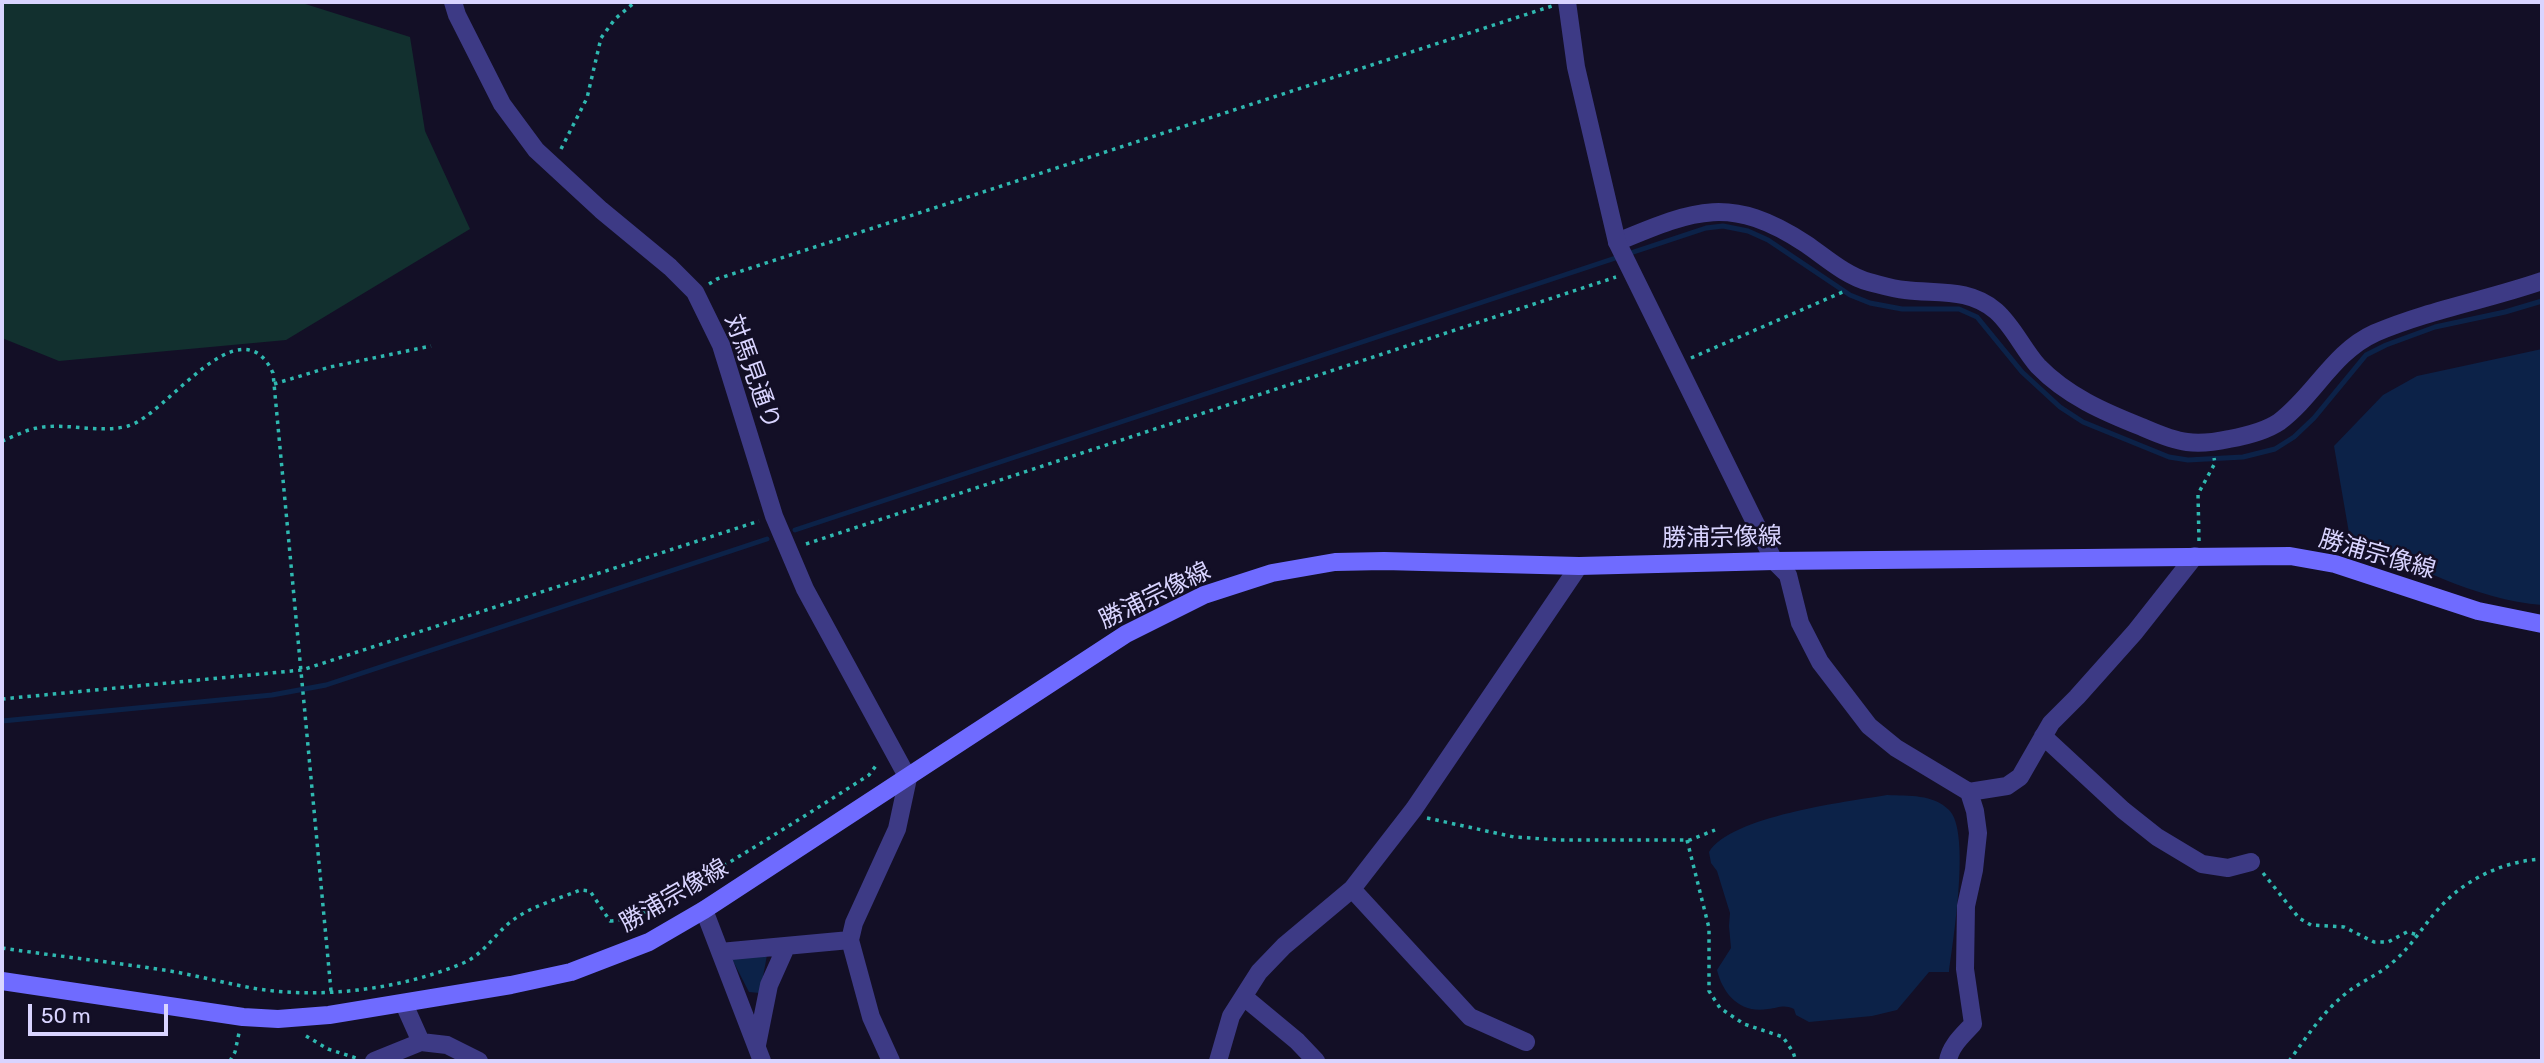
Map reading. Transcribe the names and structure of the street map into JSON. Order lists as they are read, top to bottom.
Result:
{
  "streets": {
    "main road": ["勝浦宗像線"],
    "street": ["対馬見通り"]
  },
  "crossings": [
    ["対馬見通り", "勝浦宗像線"]
  ],
  "scale_bar": "50 m"
}
